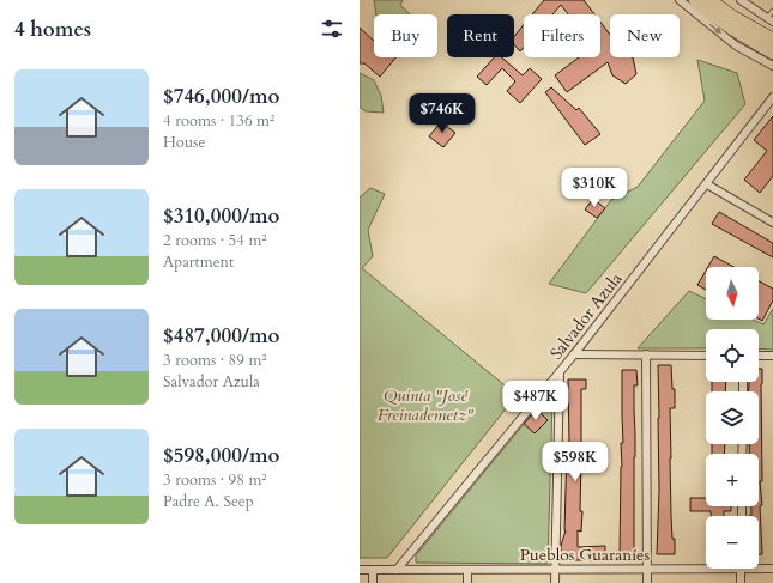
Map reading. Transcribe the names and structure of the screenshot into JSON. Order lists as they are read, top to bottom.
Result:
{
  "streets": {
    "street": ["Salvador Azula", "Pueblos Guaraníes"]
  },
  "crossings": [
    ["Salvador Azula", "Pueblos Guaraníes"]
  ],
  "parks": ["Quinta \"José Freinademetz\""],
  "north": "bottom",
  "page": {
    "heading": "4 homes",
    "chip": [
      "Buy",
      "Rent",
      "Filters",
      "New"
    ],
    "list": [
      {
        "name": "$746,000/mo",
        "note": "4 rooms · 136 m² · House"
      },
      {
        "name": "$310,000/mo",
        "note": "2 rooms · 54 m² · Apartment"
      },
      {
        "name": "$487,000/mo",
        "note": "3 rooms · 89 m² · Salvador Azula"
      },
      {
        "name": "$598,000/mo",
        "note": "3 rooms · 98 m² · Padre A. Seep"
      }
    ],
    "price": [
      "$746K",
      "$310K",
      "$487K",
      "$598K"
    ],
    "map_buttons": ["+", "−"]
  }
}
